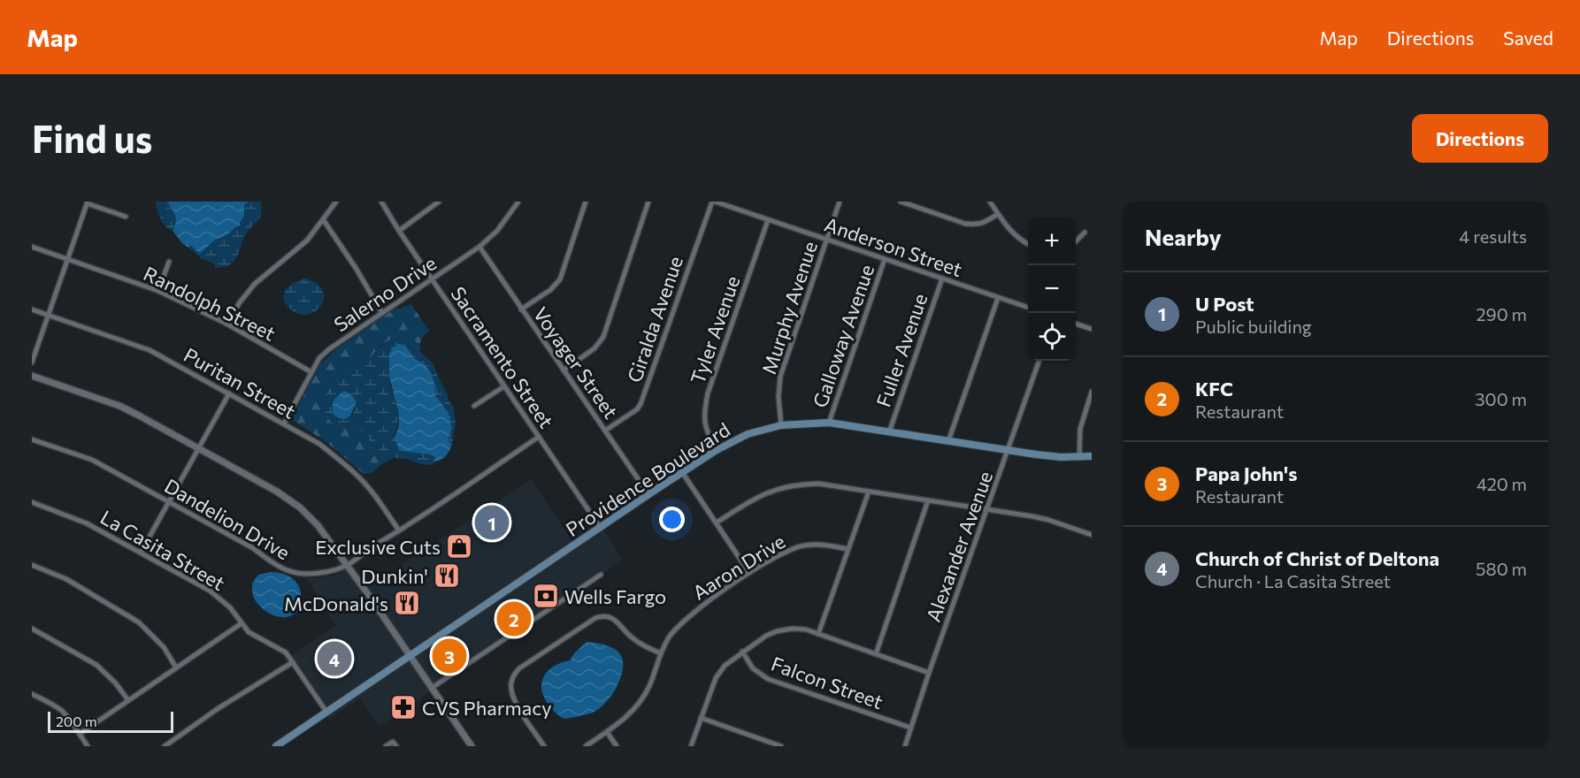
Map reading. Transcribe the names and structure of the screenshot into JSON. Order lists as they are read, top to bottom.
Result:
{
  "streets": {
    "main road": ["Providence Boulevard"],
    "street": [
      "Anderson Street",
      "Salerno Drive",
      "Randolph Street",
      "Murphy Avenue",
      "Giralda Avenue",
      "Tyler Avenue",
      "Galloway Avenue",
      "Fuller Avenue",
      "Sacramento Street",
      "Voyager Street",
      "Puritan Street",
      "Dandelion Drive",
      "Alexander Avenue",
      "La Casita Street",
      "Aaron Drive",
      "Falcon Street"
    ]
  },
  "crossings": [
    ["Anderson Street", "Murphy Avenue"],
    ["Anderson Street", "Giralda Avenue"],
    ["Anderson Street", "Tyler Avenue"],
    ["Anderson Street", "Galloway Avenue"],
    ["Anderson Street", "Fuller Avenue"],
    ["Salerno Drive", "Randolph Street"],
    ["Salerno Drive", "Sacramento Street"],
    ["Salerno Drive", "Voyager Street"],
    ["Salerno Drive", "Puritan Street"],
    ["Murphy Avenue", "Providence Boulevard"],
    ["Giralda Avenue", "Voyager Street"],
    ["Tyler Avenue", "Providence Boulevard"],
    ["Galloway Avenue", "Providence Boulevard"],
    ["Fuller Avenue", "Providence Boulevard"],
    ["Sacramento Street", "Providence Boulevard"],
    ["Sacramento Street", "Dandelion Drive"],
    ["Voyager Street", "Providence Boulevard"],
    ["Puritan Street", "Dandelion Drive"],
    ["Providence Boulevard", "Alexander Avenue"],
    ["Providence Boulevard", "La Casita Street"],
    ["Alexander Avenue", "Falcon Street"]
  ],
  "places": {
    "shop": ["Exclusive Cuts"],
    "restaurant": ["Dunkin'", "McDonald's"],
    "bank": ["Wells Fargo"],
    "pharmacy": ["CVS Pharmacy"]
  },
  "scale_bar": "200 m",
  "page": {
    "header": "Map",
    "nav": ["Map", "Directions", "Saved"],
    "buttons": "Directions",
    "title": "Find us",
    "heading": ["Nearby", "4 results"],
    "map_buttons": ["+", "−"],
    "list": [
      {
        "mark": "1",
        "name": "U Post",
        "note": "Public building",
        "value": "290 m"
      },
      {
        "mark": "2",
        "name": "KFC",
        "note": "Restaurant",
        "value": "300 m"
      },
      {
        "mark": "3",
        "name": "Papa John's",
        "note": "Restaurant",
        "value": "420 m"
      },
      {
        "mark": "4",
        "name": "Church of Christ of Deltona",
        "note": "Church · La Casita Street",
        "value": "580 m"
      }
    ],
    "pins": [
      "1",
      "2",
      "3",
      "4"
    ],
    "scale": "200 m"
  }
}
